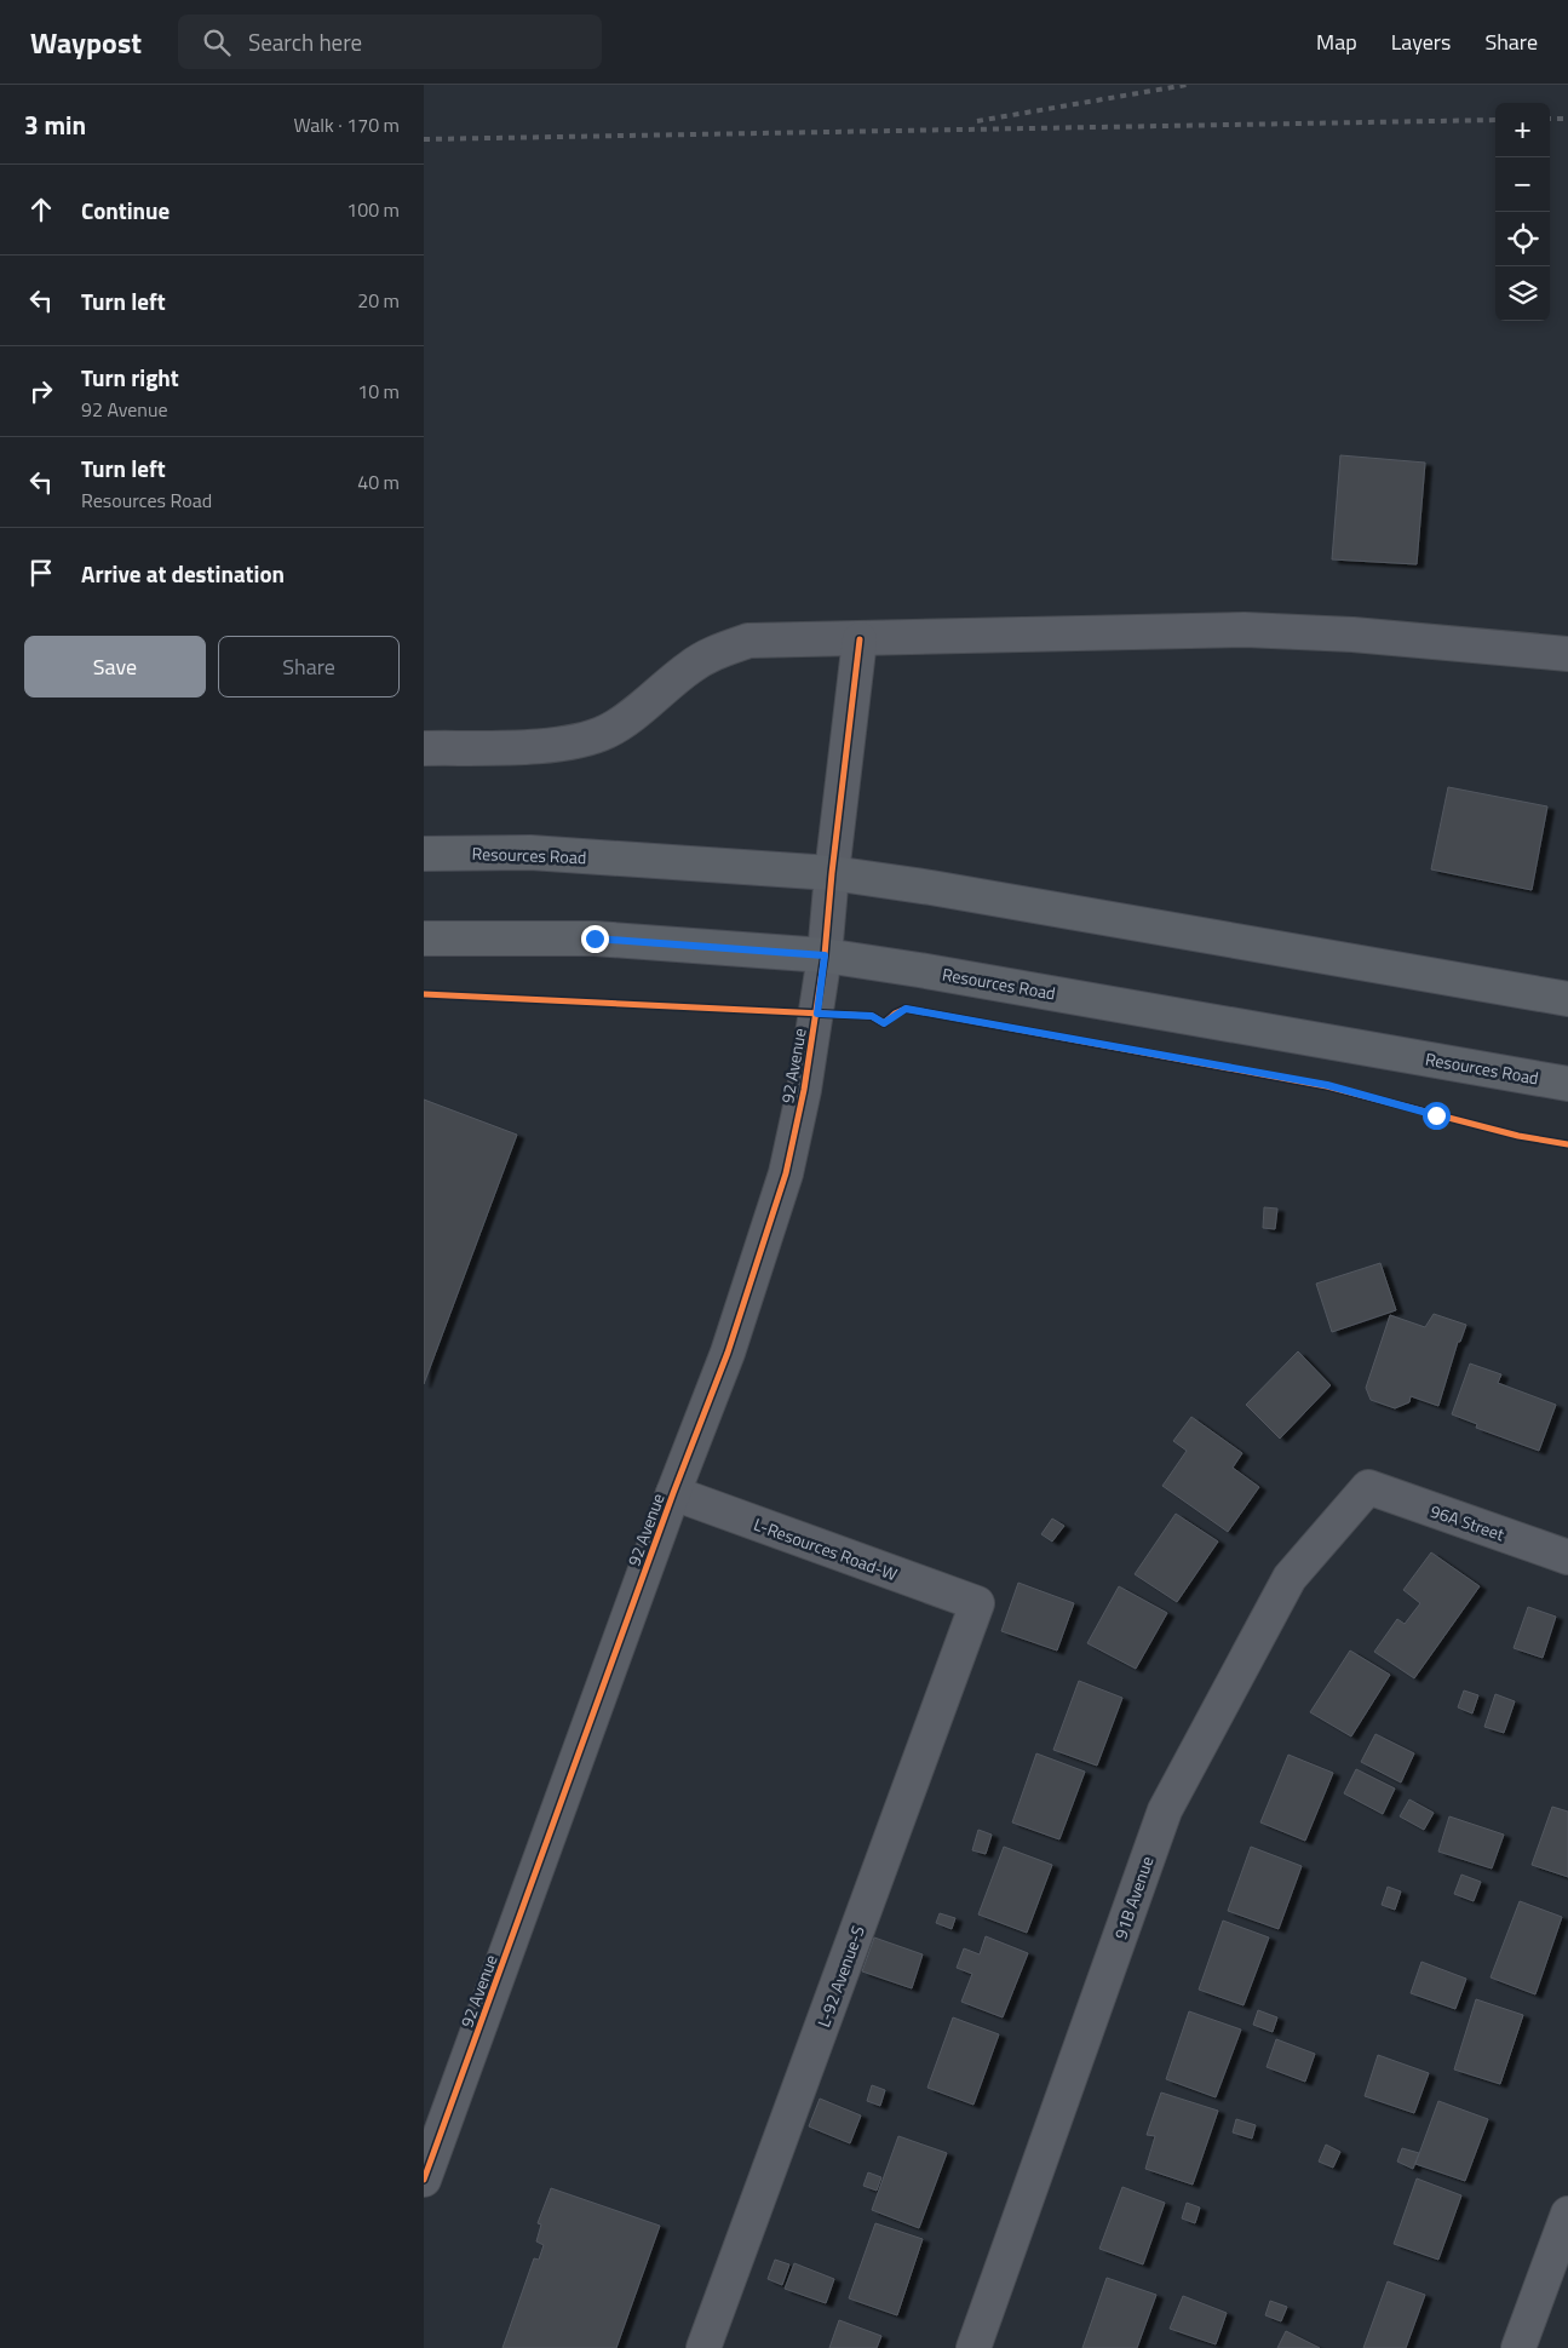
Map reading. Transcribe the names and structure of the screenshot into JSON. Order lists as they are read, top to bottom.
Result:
{
  "streets": {
    "main road": ["Resources Road"],
    "street": [
      "92 Avenue",
      "96A Street",
      "L-Resources Road-W",
      "91B Avenue",
      "L-92 Avenue-S"
    ]
  },
  "crossings": [
    ["Resources Road", "92 Avenue"],
    ["92 Avenue", "L-Resources Road-W"],
    ["96A Street", "91B Avenue"],
    ["L-Resources Road-W", "L-92 Avenue-S"]
  ],
  "page": {
    "header": "Waypost",
    "search": "Search here",
    "nav": ["Map", "Layers", "Share"],
    "heading": ["3 min", "Walk · 170 m"],
    "map_buttons": ["+", "−"],
    "list": [
      ["Continue", "100 m"],
      ["Turn left", "20 m"],
      ["Turn right", "92 Avenue", "10 m"],
      ["Turn left", "Resources Road", "40 m"],
      "Arrive at destination"
    ],
    "buttons": ["Save", "Share"]
  }
}
